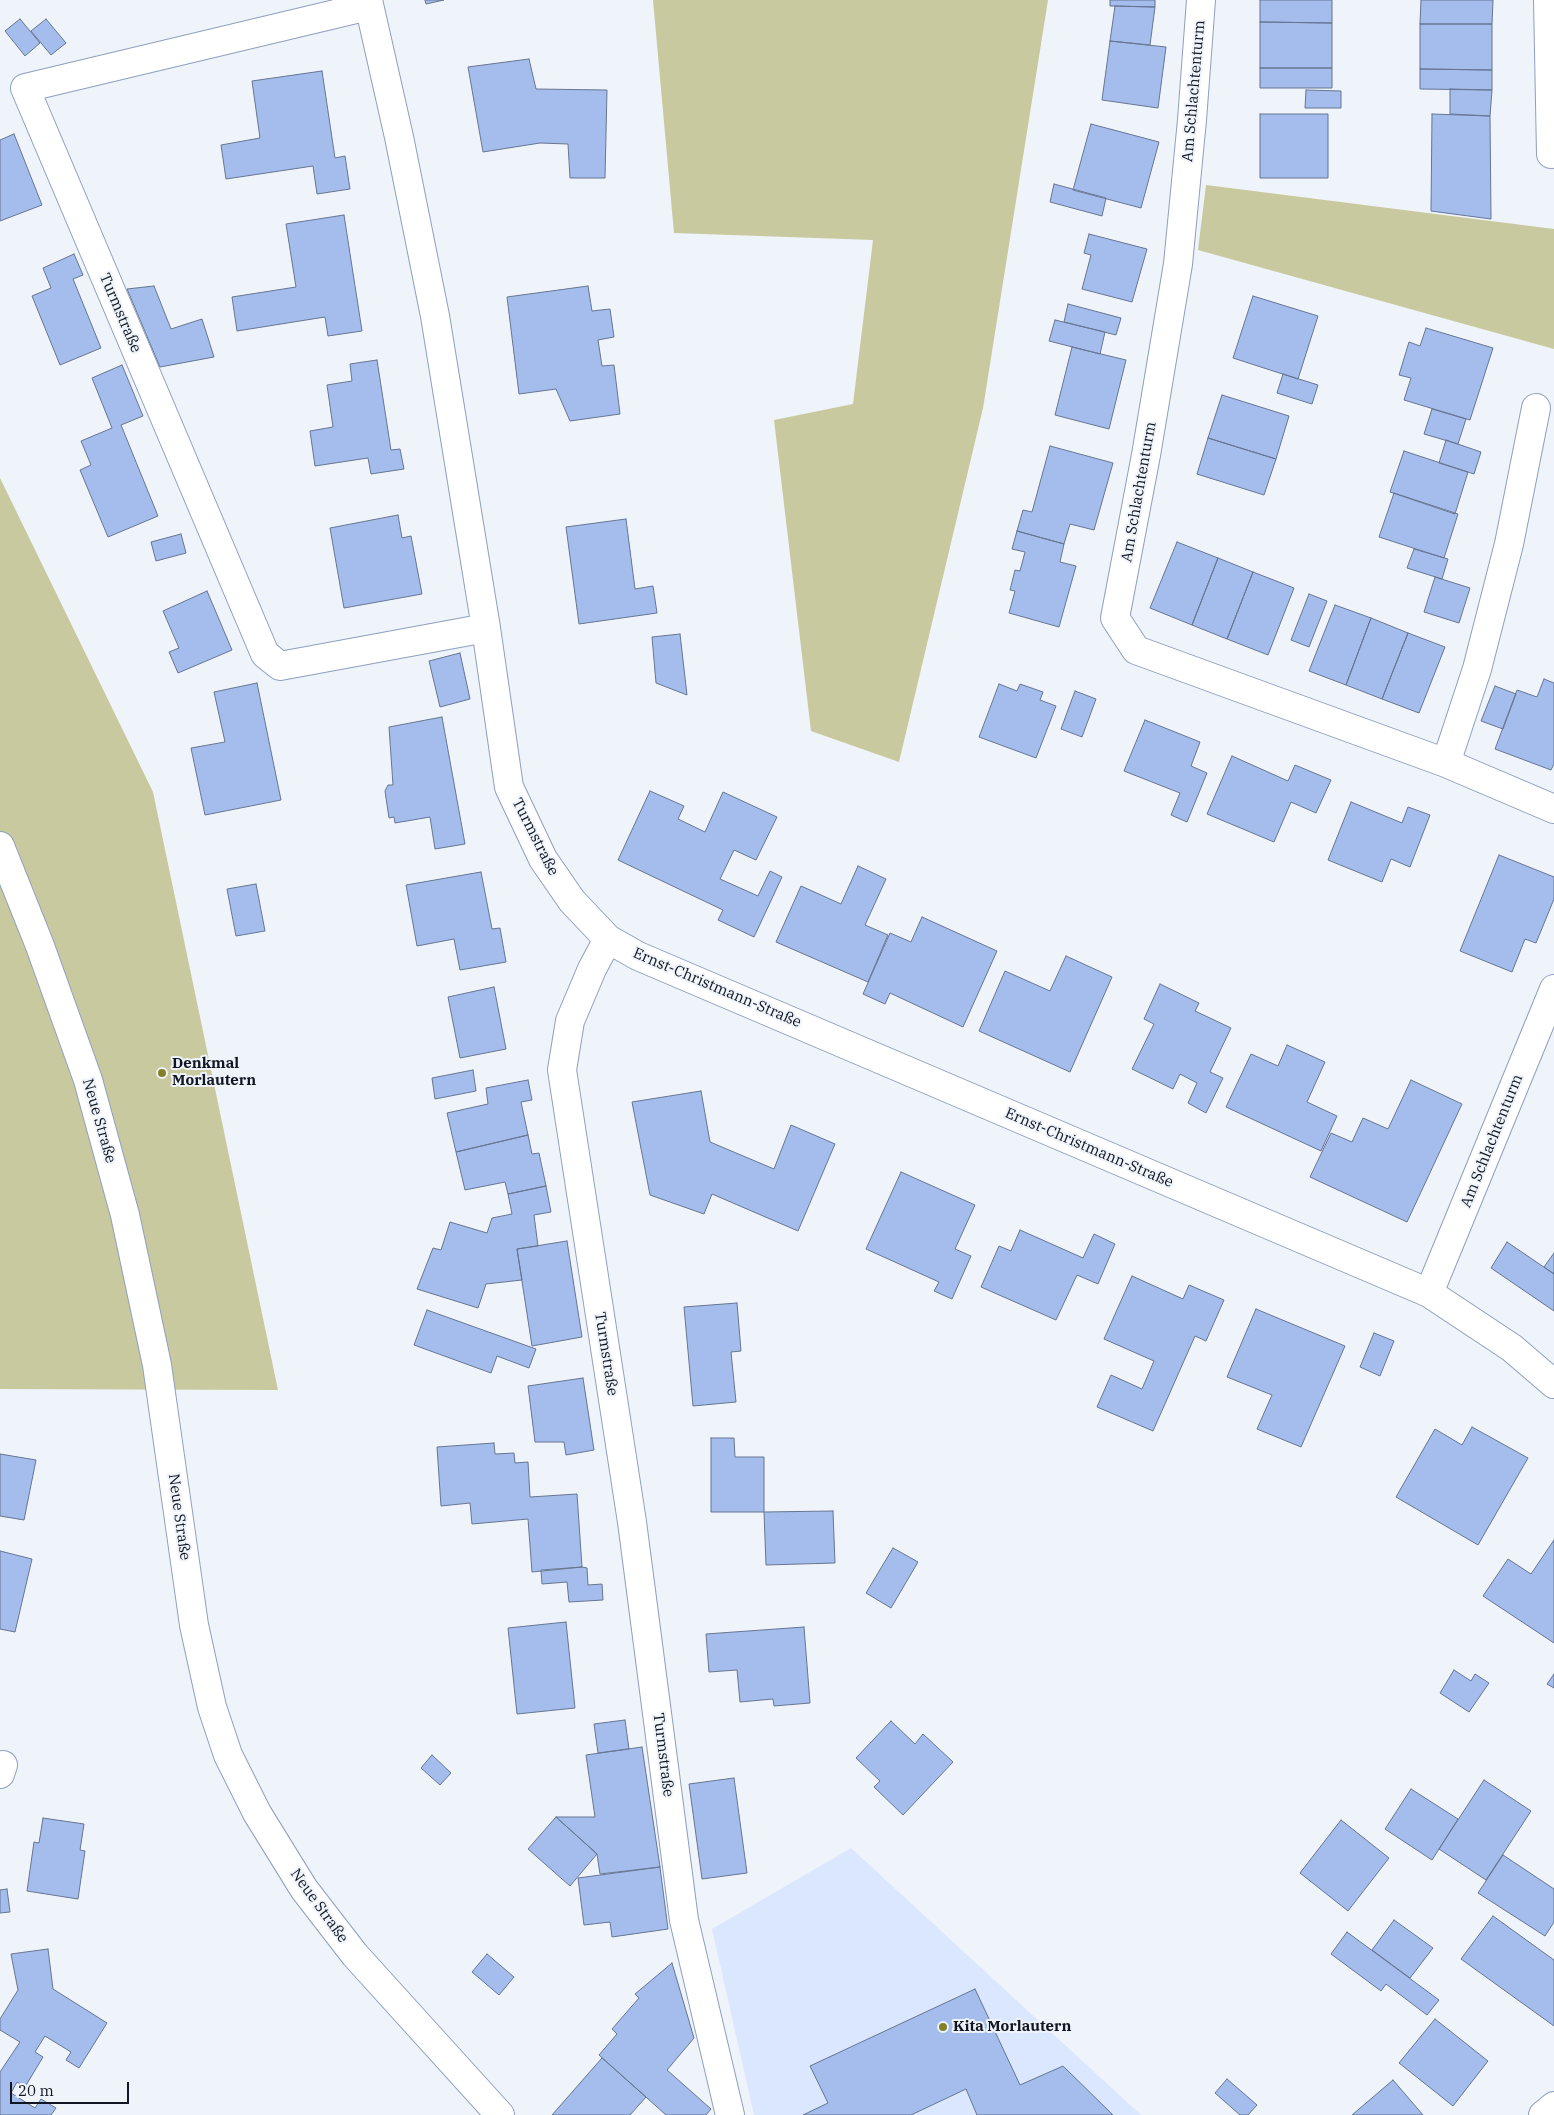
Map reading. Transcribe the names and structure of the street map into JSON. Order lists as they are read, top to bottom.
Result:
{
  "streets": {
    "street": [
      "Am Schlachtenturm",
      "Turmstraße",
      "Ernst-Christmann-Straße",
      "Neue Straße"
    ]
  },
  "crossings": [
    ["Am Schlachtenturm", "Ernst-Christmann-Straße"],
    ["Turmstraße", "Ernst-Christmann-Straße"]
  ],
  "places": ["Denkmal Morlautern", "Kita Morlautern"],
  "scale_bar": "20 m"
}
